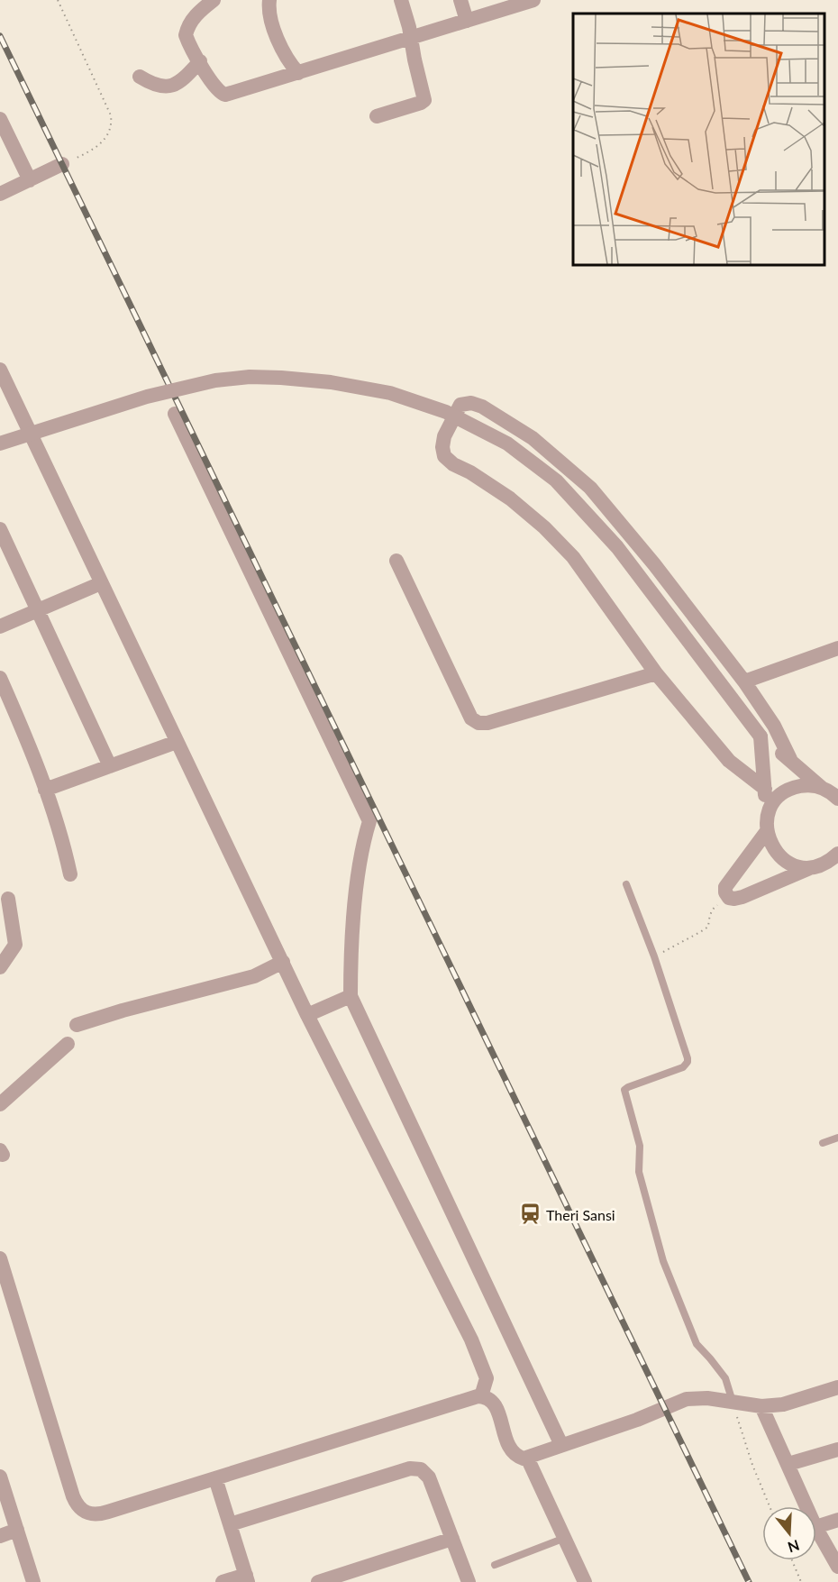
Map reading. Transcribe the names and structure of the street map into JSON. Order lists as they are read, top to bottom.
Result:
{
  "places": {
    "station": ["Theri Sansi"]
  },
  "north": "bottom"
}
